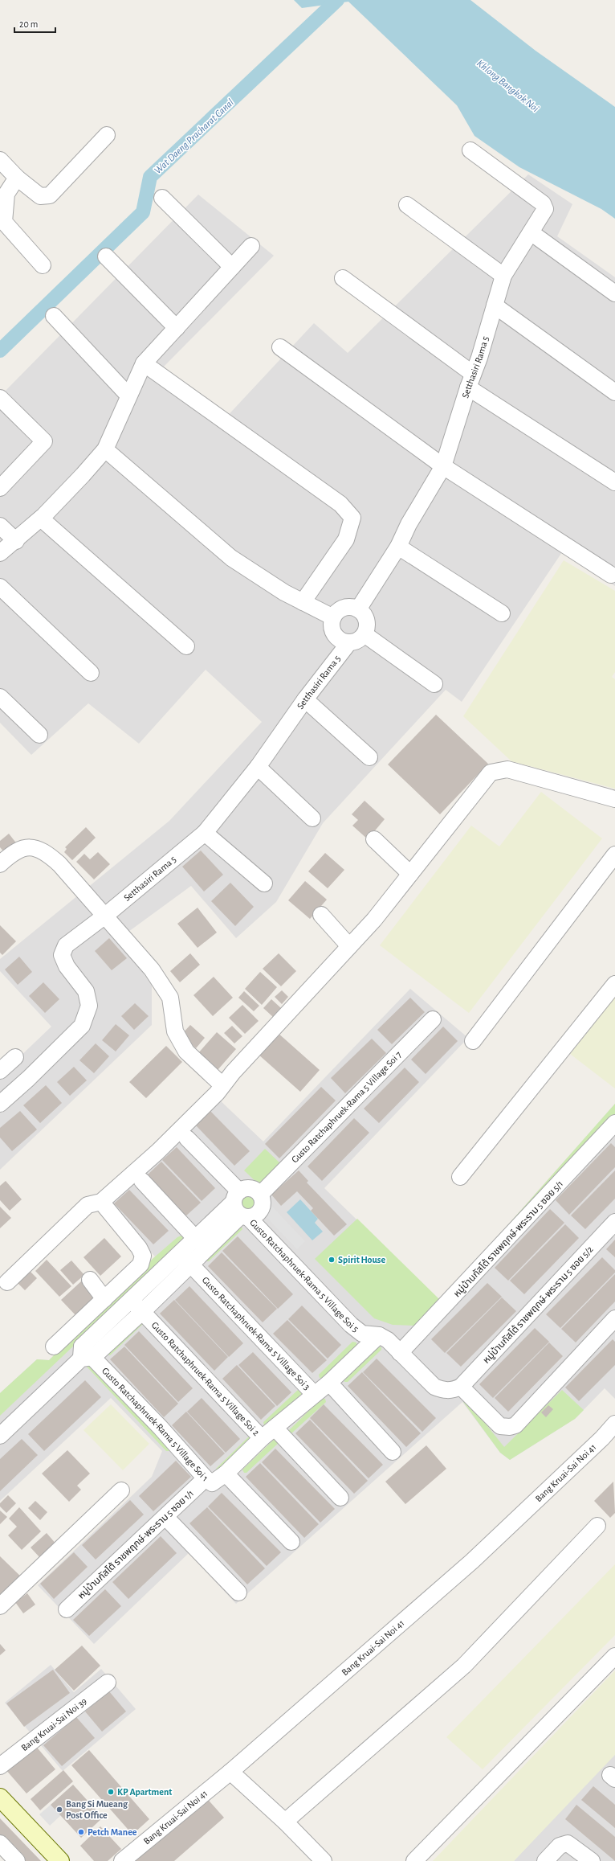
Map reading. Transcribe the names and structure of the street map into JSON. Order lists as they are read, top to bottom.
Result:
{
  "streets": {
    "street": [
      "Setthasiri Rama 5",
      "Gusto Ratchaphruek-Rama 5 Village Soi 7",
      "หมู่บ้านกัสโต้ ราชพฤกษ์-พระราม 5 ซอย 5/1",
      "Gusto Ratchaphruek-Rama 5 Village Soi 5",
      "หมู่บ้านกัสโต้ ราชพฤกษ์-พระราม 5 ซอย 5/2",
      "Gusto Ratchaphruek-Rama 5 Village Soi 3",
      "Gusto Ratchaphruek-Rama 5 Village Soi 2",
      "Gusto Ratchaphruek-Rama 5 Village Soi 1",
      "Bang Kruai-Sai Noi 41",
      "หมู่บ้านกัสโต้ ราชพฤกษ์-พระราม 5 ซอย 1/1",
      "Bang Kruai-Sai Noi 39"
    ]
  },
  "crossings": [
    ["Gusto Ratchaphruek-Rama 5 Village Soi 7", "Gusto Ratchaphruek-Rama 5 Village Soi 5"],
    ["หมู่บ้านกัสโต้ ราชพฤกษ์-พระราม 5 ซอย 5/1", "Gusto Ratchaphruek-Rama 5 Village Soi 5"],
    ["Gusto Ratchaphruek-Rama 5 Village Soi 5", "หมู่บ้านกัสโต้ ราชพฤกษ์-พระราม 5 ซอย 5/2"],
    ["Gusto Ratchaphruek-Rama 5 Village Soi 5", "Gusto Ratchaphruek-Rama 5 Village Soi 3"],
    ["Gusto Ratchaphruek-Rama 5 Village Soi 3", "Gusto Ratchaphruek-Rama 5 Village Soi 2"],
    ["Gusto Ratchaphruek-Rama 5 Village Soi 2", "Gusto Ratchaphruek-Rama 5 Village Soi 1"],
    ["Gusto Ratchaphruek-Rama 5 Village Soi 1", "หมู่บ้านกัสโต้ ราชพฤกษ์-พระราม 5 ซอย 1/1"]
  ],
  "water": ["Khlong Bangkok Noi", "Wat Daeng Pracharat Canal"],
  "places": [
    "Spirit House",
    "KP Apartment",
    "Bang Si Mueang Post Office",
    "Petch Manee"
  ],
  "scale_bar": "20 m"
}
